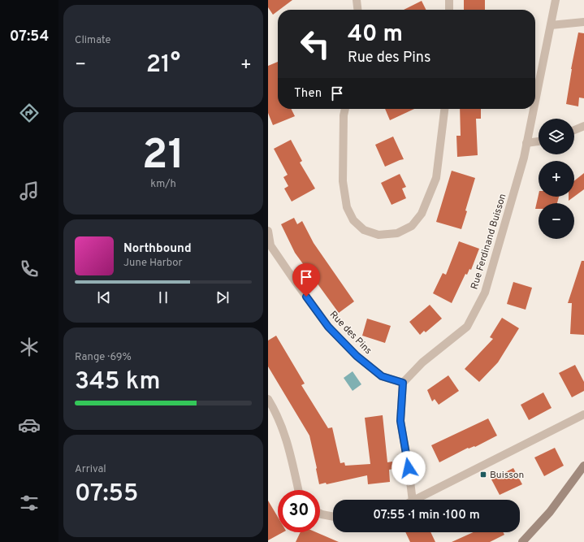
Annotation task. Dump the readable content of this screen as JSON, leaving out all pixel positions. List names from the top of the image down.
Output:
{
  "streets": {
    "street": ["Rue Ferdinand Buisson", "Rue des Pins"]
  },
  "crossings": [
    ["Rue Ferdinand Buisson", "Rue des Pins"]
  ],
  "places": {
    "transit": ["Buisson"]
  },
  "page": {
    "tabs": "07:54",
    "tile": [
      "Climate",
      ["21", "km/h"],
      ["Range · 69%", "345 km"],
      ["Arrival", "07:55"]
    ],
    "turn": ["40 m", "Rue des Pins"],
    "heat": ["−", "21°", "+"],
    "then": "Then",
    "map_buttons": ["+", "−"],
    "song": ["Northbound", "June Harbor"],
    "limit": "30",
    "trip": "07:55 · 1 min · 100 m"
  }
}
